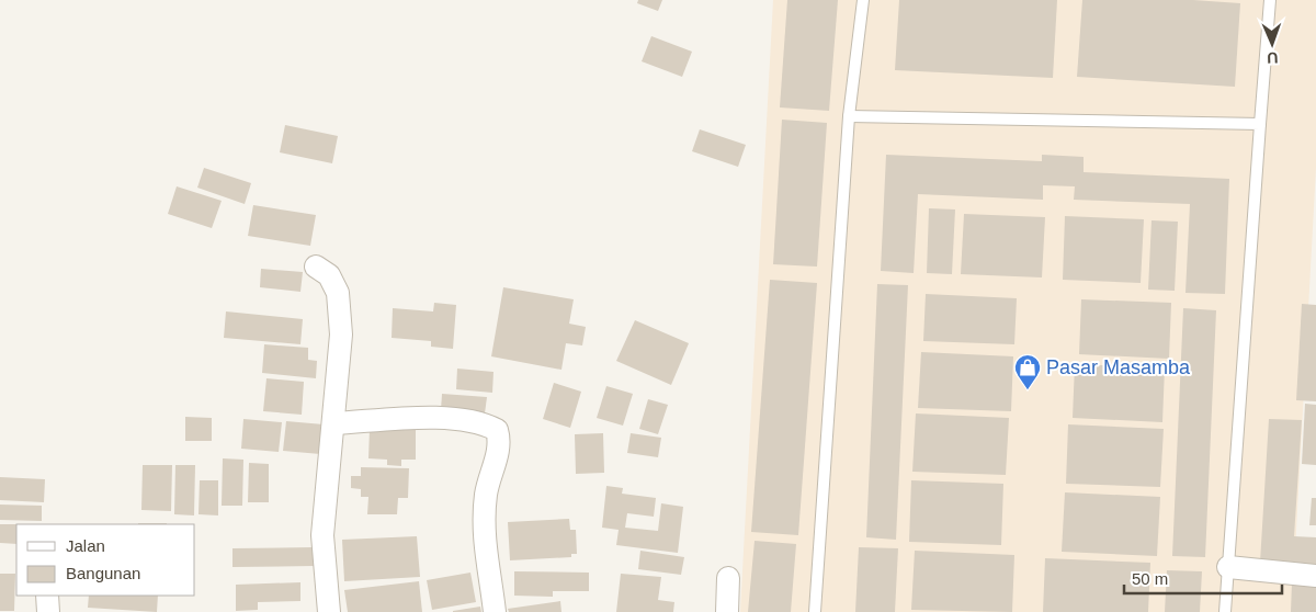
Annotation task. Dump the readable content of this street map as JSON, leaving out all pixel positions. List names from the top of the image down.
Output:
{
  "places": {
    "shop": ["Pasar Masamba"]
  },
  "legend": ["Jalan", "Bangunan"],
  "scale_bar": "50 m",
  "north": "bottom"
}
